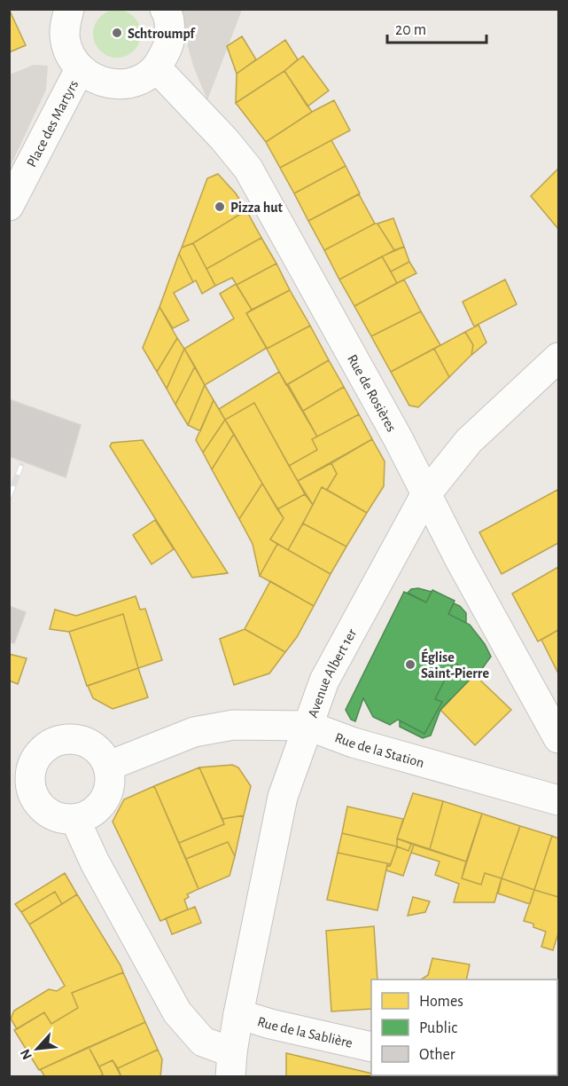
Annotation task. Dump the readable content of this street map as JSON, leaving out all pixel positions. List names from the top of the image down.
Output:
{
  "streets": {
    "street": [
      "Place des Martyrs",
      "Rue de Rosières",
      "Avenue Albert 1er",
      "Rue de la Station",
      "Rue de la Sablière"
    ]
  },
  "crossings": [
    ["Rue de Rosières", "Avenue Albert 1er"],
    ["Avenue Albert 1er", "Rue de la Station"],
    ["Avenue Albert 1er", "Rue de la Sablière"]
  ],
  "places": ["Schtroumpf", "Pizza hut", "Église Saint-Pierre"],
  "legend": ["Homes", "Public", "Other"],
  "scale_bar": "20 m",
  "north": "bottom left"
}
